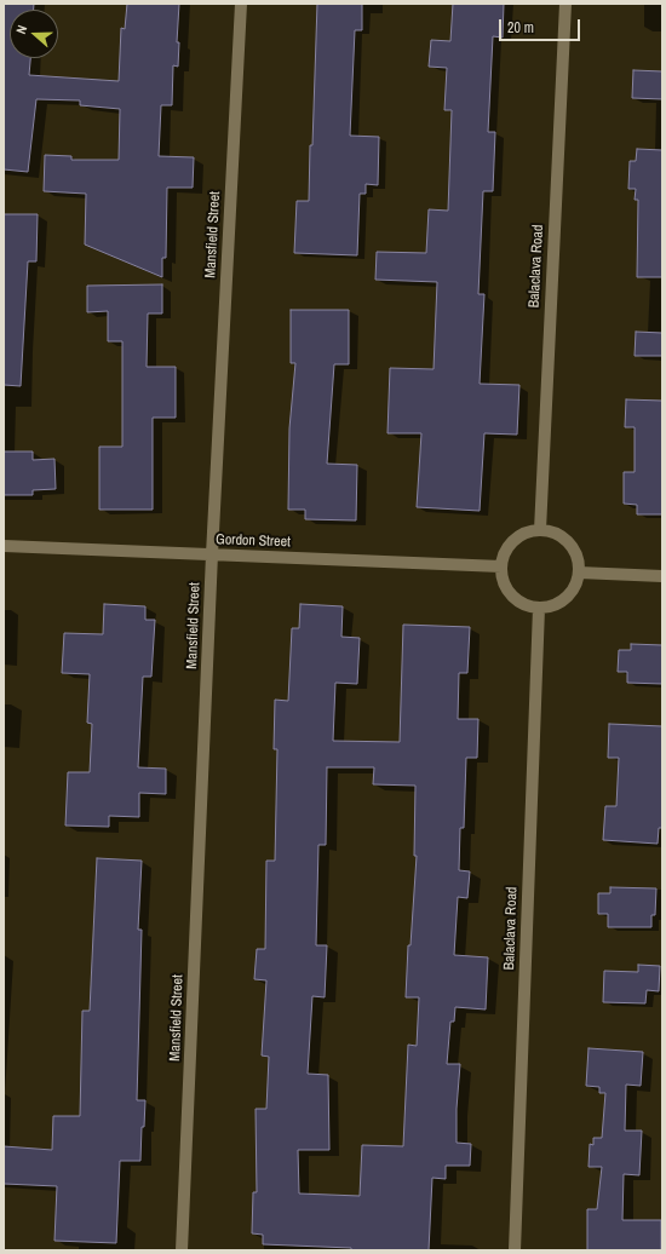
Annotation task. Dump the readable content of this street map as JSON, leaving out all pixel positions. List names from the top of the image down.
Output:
{
  "streets": {
    "street": ["Mansfield Street", "Balaclava Road", "Gordon Street"]
  },
  "crossings": [
    ["Mansfield Street", "Gordon Street"],
    ["Balaclava Road", "Gordon Street"]
  ],
  "scale_bar": "20 m",
  "north": "left"
}
